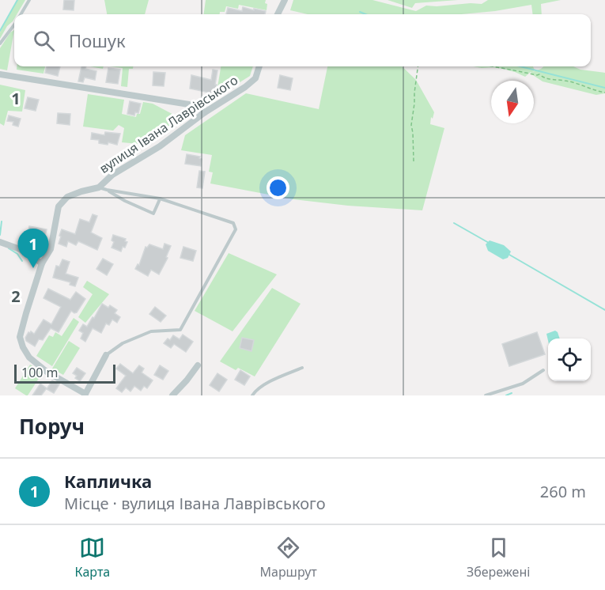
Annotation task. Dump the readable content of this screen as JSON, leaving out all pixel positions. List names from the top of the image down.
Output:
{
  "streets": {
    "street": ["вулиця Івана Лаврівського"]
  },
  "scale_bar": "100 m",
  "north": "bottom",
  "page": {
    "search": "Пошук",
    "pins": "1",
    "scale": "100 m",
    "heading": "Поруч",
    "list": [
      {
        "mark": "1",
        "name": "Капличка",
        "note": "Місце · вулиця Івана Лаврівського",
        "value": "260 m"
      }
    ],
    "nav": ["Карта", "Маршрут", "Збережені"]
  },
  "grid": {
    "rows": ["1", "2"]
  }
}
